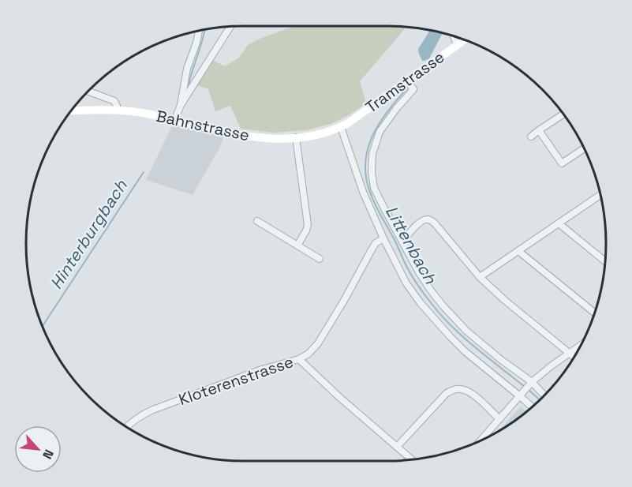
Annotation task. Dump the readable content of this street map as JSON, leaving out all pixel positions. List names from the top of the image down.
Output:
{
  "streets": {
    "main road": ["Tramstrasse", "Bahnstrasse"],
    "street": ["Kloterenstrasse"]
  },
  "crossings": [
    ["Tramstrasse", "Bahnstrasse"]
  ],
  "water": ["Hinterburgbach", "Littenbach"],
  "north": "bottom right"
}
